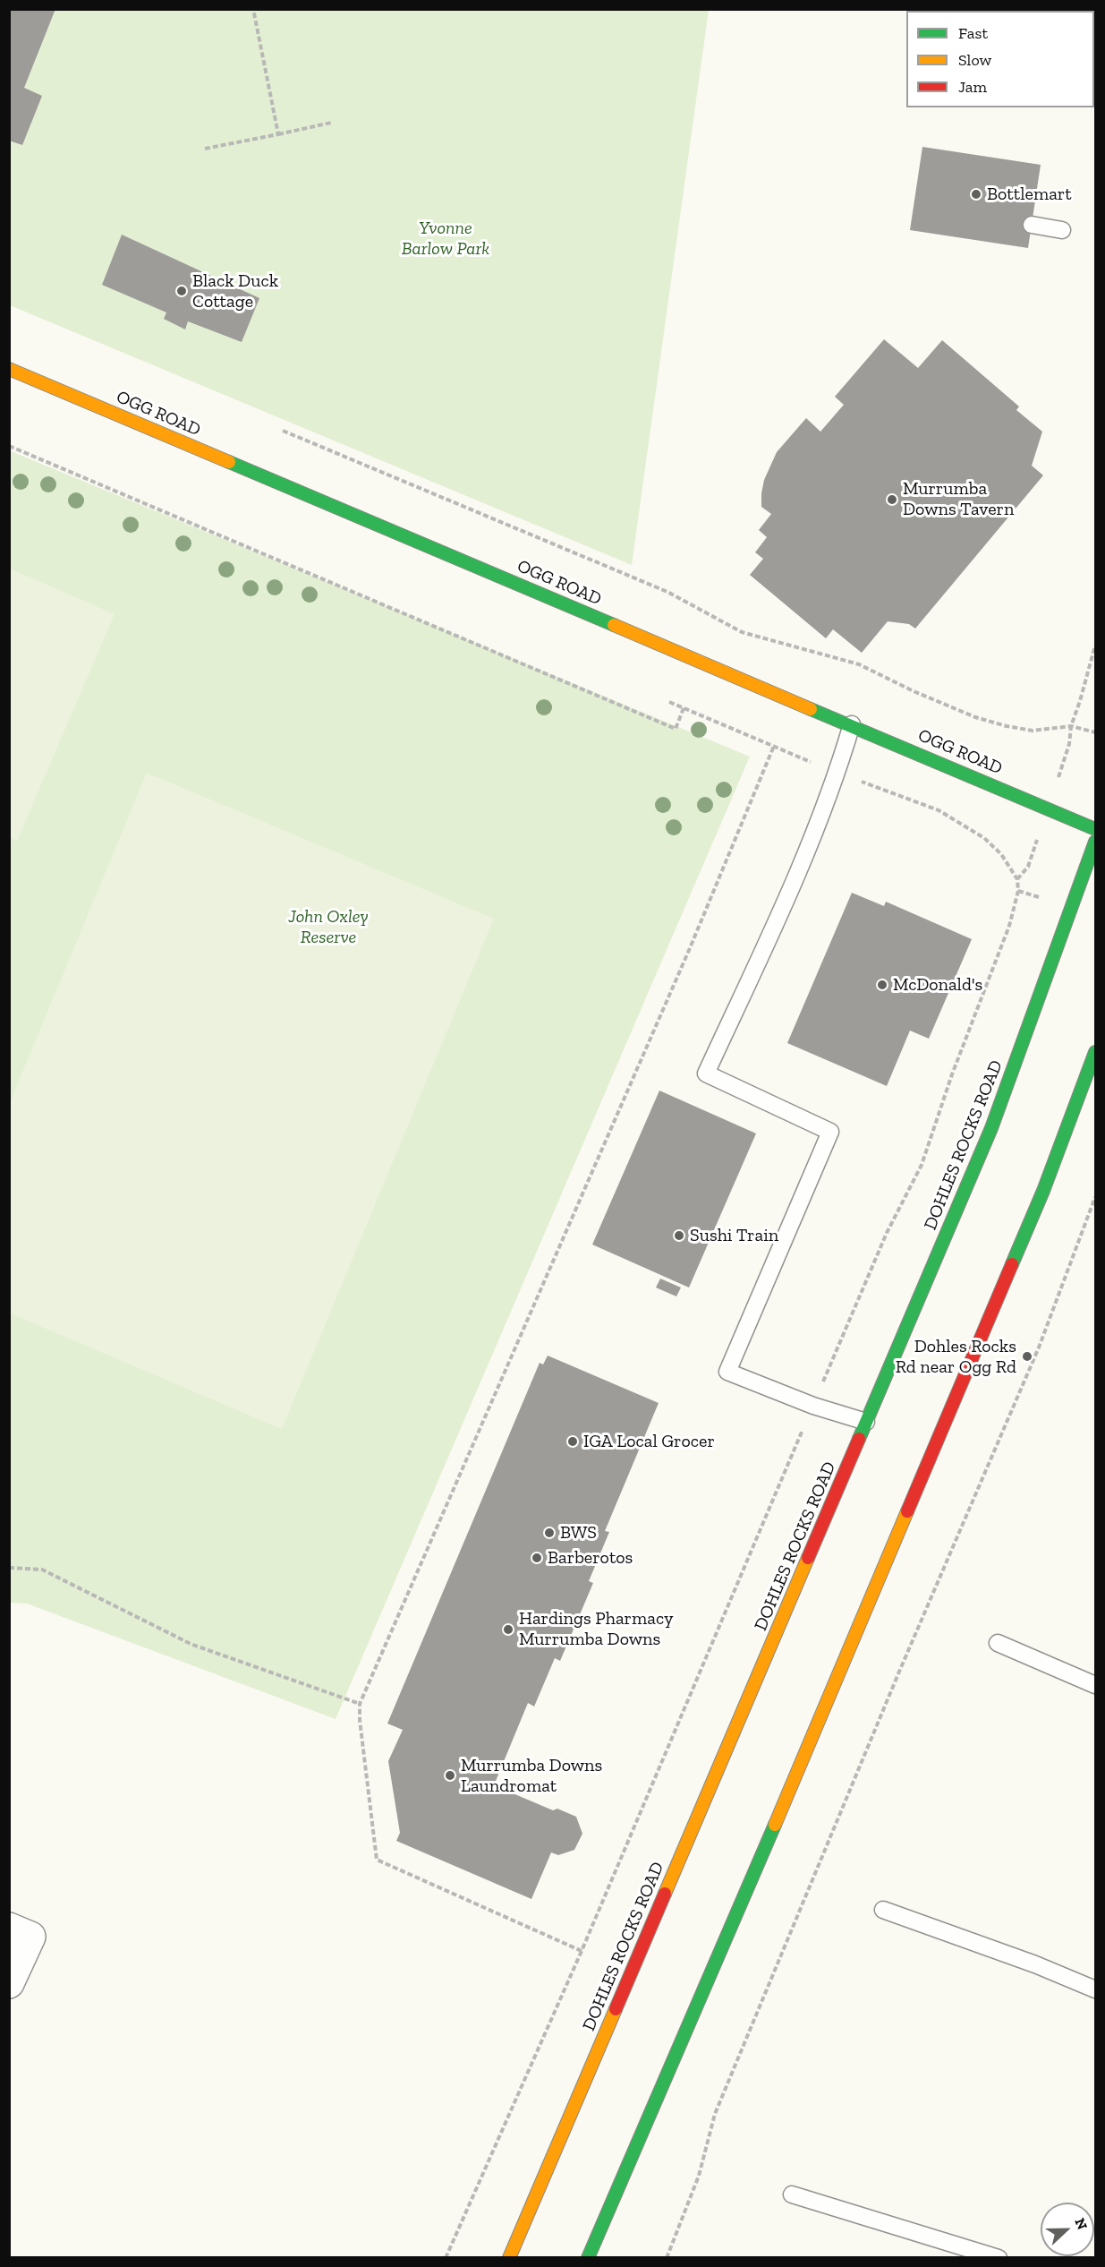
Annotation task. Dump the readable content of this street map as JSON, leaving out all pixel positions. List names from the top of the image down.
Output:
{
  "streets": {
    "main road": ["OGG ROAD", "DOHLES ROCKS ROAD"]
  },
  "parks": ["Yvonne Barlow Park", "John Oxley Reserve"],
  "places": [
    "Bottlemart",
    "Black Duck Cottage",
    "Murrumba Downs Tavern",
    "McDonald's",
    "Sushi Train",
    "Dohles Rocks Rd near Ogg Rd",
    "IGA Local Grocer",
    "BWS",
    "Barberotos",
    "Hardings Pharmacy Murrumba Downs",
    "Murrumba Downs Laundromat"
  ],
  "legend": ["Fast", "Slow", "Jam"],
  "north": "right"
}
